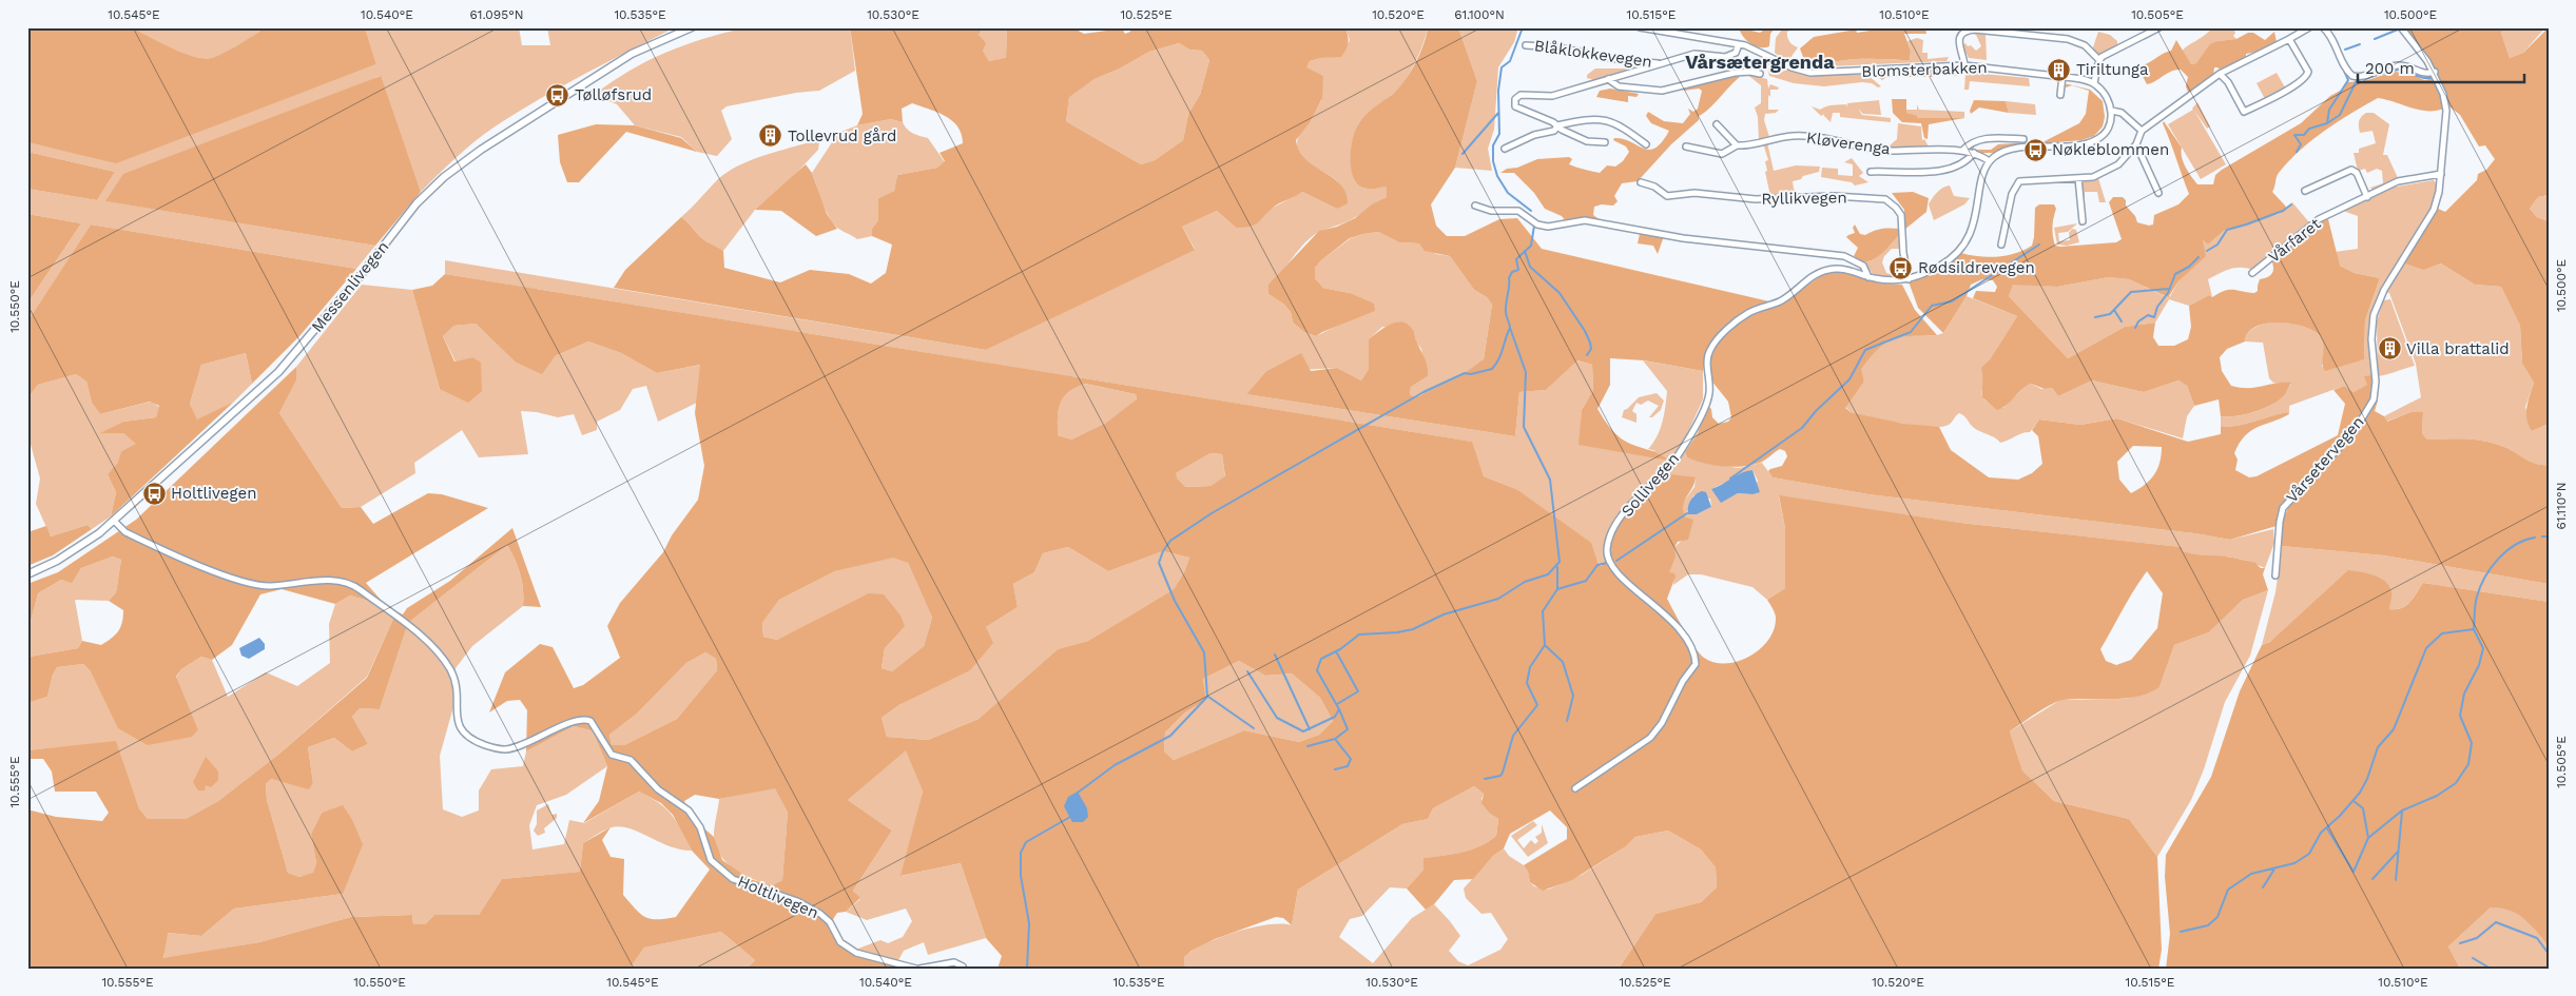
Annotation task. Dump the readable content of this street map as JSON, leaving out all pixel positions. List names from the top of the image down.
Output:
{
  "streets": {
    "main road": ["Messenlivegen"],
    "street": [
      "Blåklokkevegen",
      "Blomsterbakken",
      "Kløverenga",
      "Ryllikvegen",
      "Vårfaret",
      "Vårsetervegen",
      "Sollivegen",
      "Holtlivegen"
    ]
  },
  "crossings": [
    ["Blåklokkevegen", "Blomsterbakken"],
    ["Vårfaret", "Vårsetervegen"],
    ["Messenlivegen", "Holtlivegen"]
  ],
  "districts": ["Vårsætergrenda"],
  "places": {
    "building": ["Tiriltunga", "Tollevrud gård", "Villa brattalid"],
    "bus stop": [
      "Tølløfsrud",
      "Nøkleblommen",
      "Rødsildrevegen",
      "Holtlivegen"
    ]
  },
  "scale_bar": "200 m",
  "coordinates": [
    "10.545°E",
    "10.540°E",
    "61.095°N",
    "10.535°E",
    "10.530°E",
    "10.525°E",
    "10.520°E",
    "61.100°N",
    "10.515°E",
    "10.510°E",
    "10.505°E",
    "10.500°E",
    "10.550°E",
    "61.110°N",
    "10.555°E"
  ]
}
